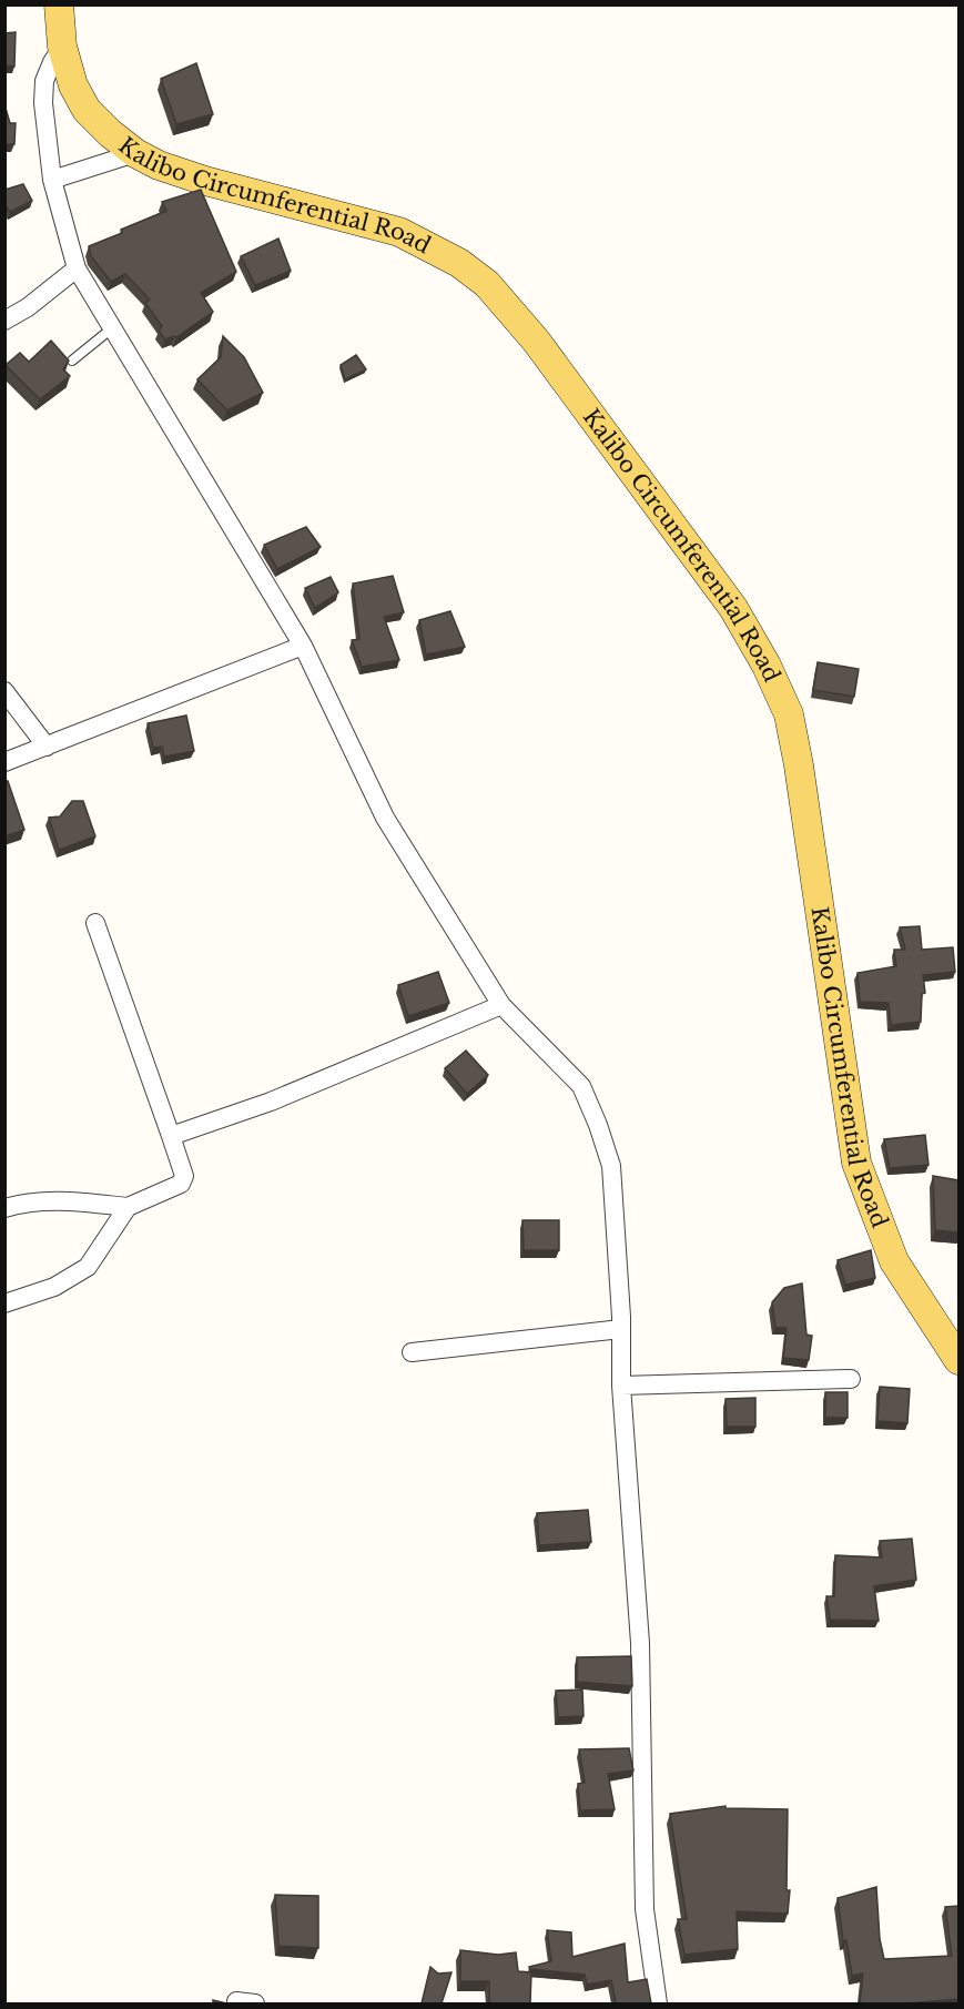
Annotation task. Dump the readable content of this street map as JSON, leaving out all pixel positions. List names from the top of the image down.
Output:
{
  "streets": {
    "main road": ["Kalibo Circumferential Road"]
  }
}
